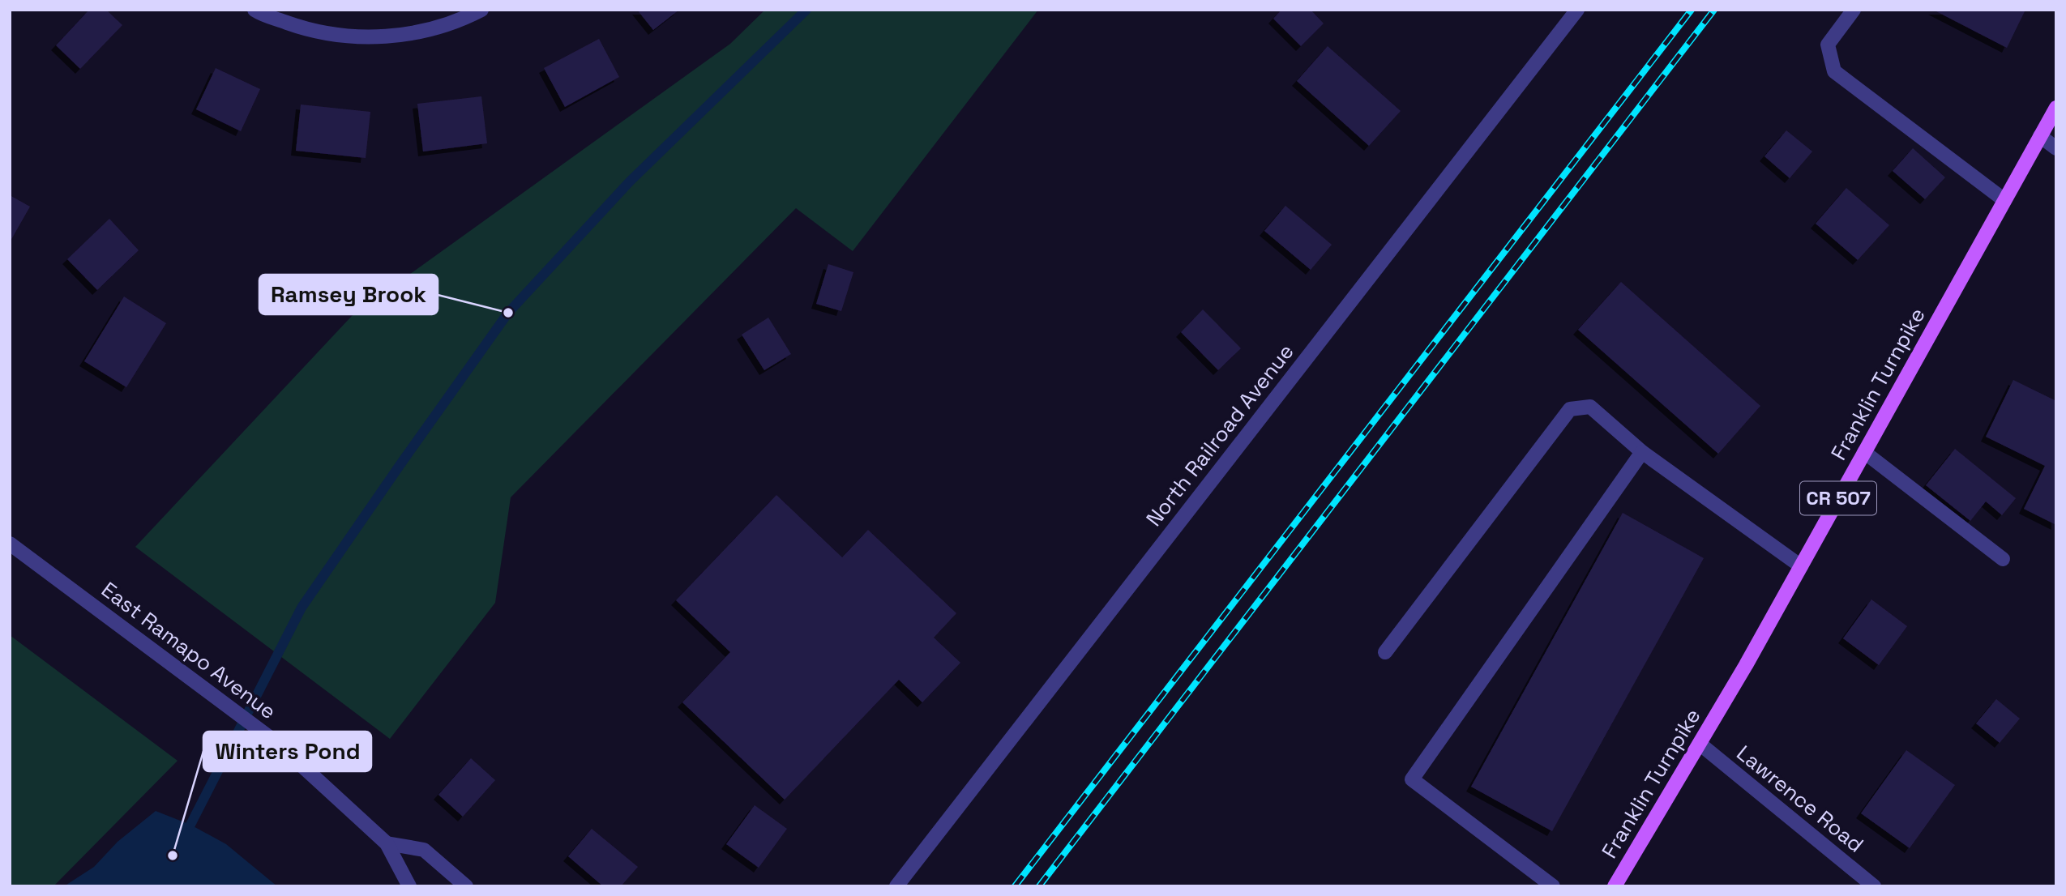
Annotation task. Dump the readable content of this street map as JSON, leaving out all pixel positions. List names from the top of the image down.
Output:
{
  "streets": {
    "main road": ["Franklin Turnpike", "CR 507"],
    "street": ["North Railroad Avenue", "East Ramapo Avenue", "Lawrence Road"]
  },
  "crossings": [
    ["Franklin Turnpike", "Lawrence Road"]
  ],
  "places": ["Ramsey Brook", "Winters Pond"]
}
